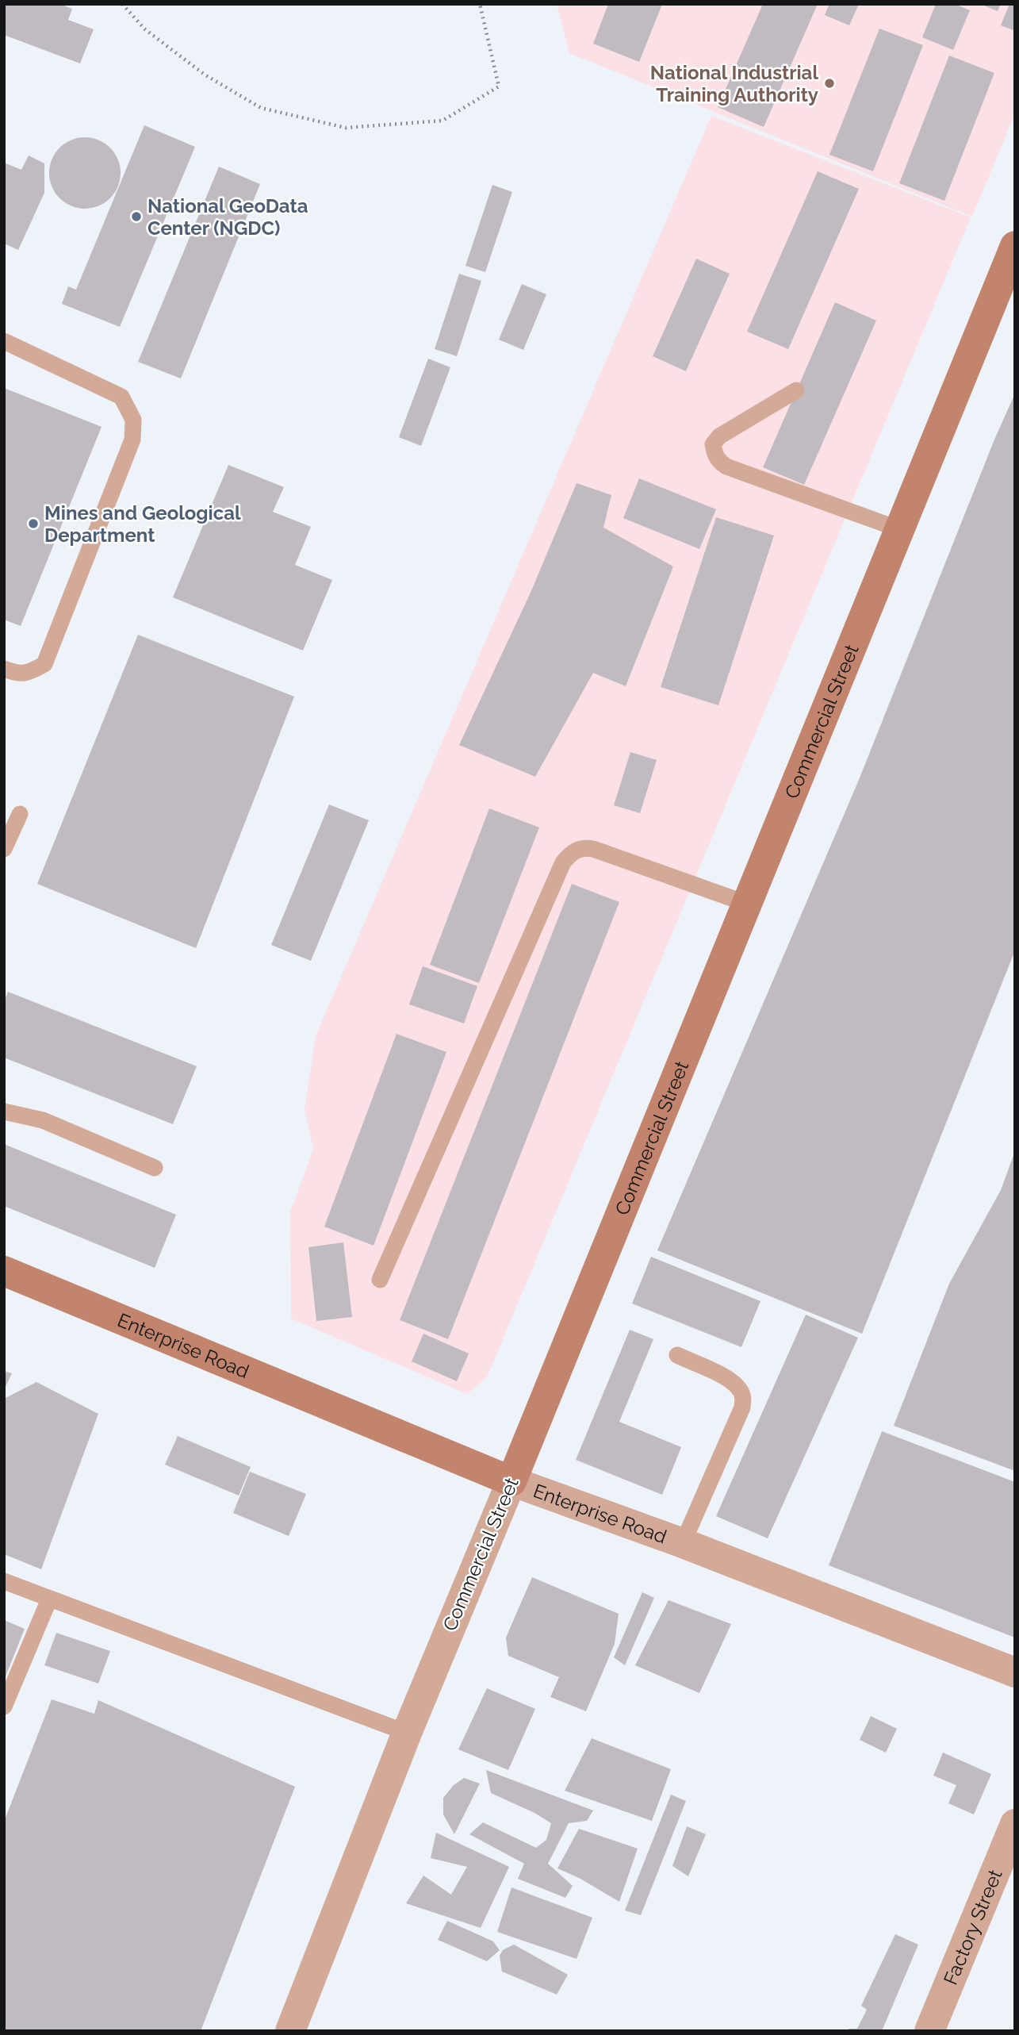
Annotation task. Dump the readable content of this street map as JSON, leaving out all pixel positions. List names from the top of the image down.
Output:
{
  "streets": {
    "main road": ["Commercial Street", "Enterprise Road"],
    "street": ["Factory Street"]
  },
  "crossings": [
    ["Commercial Street", "Enterprise Road"]
  ],
  "places": ["National Industrial Training Authority", "National GeoData Center (NGDC)", "Mines and Geological Department"]
}
